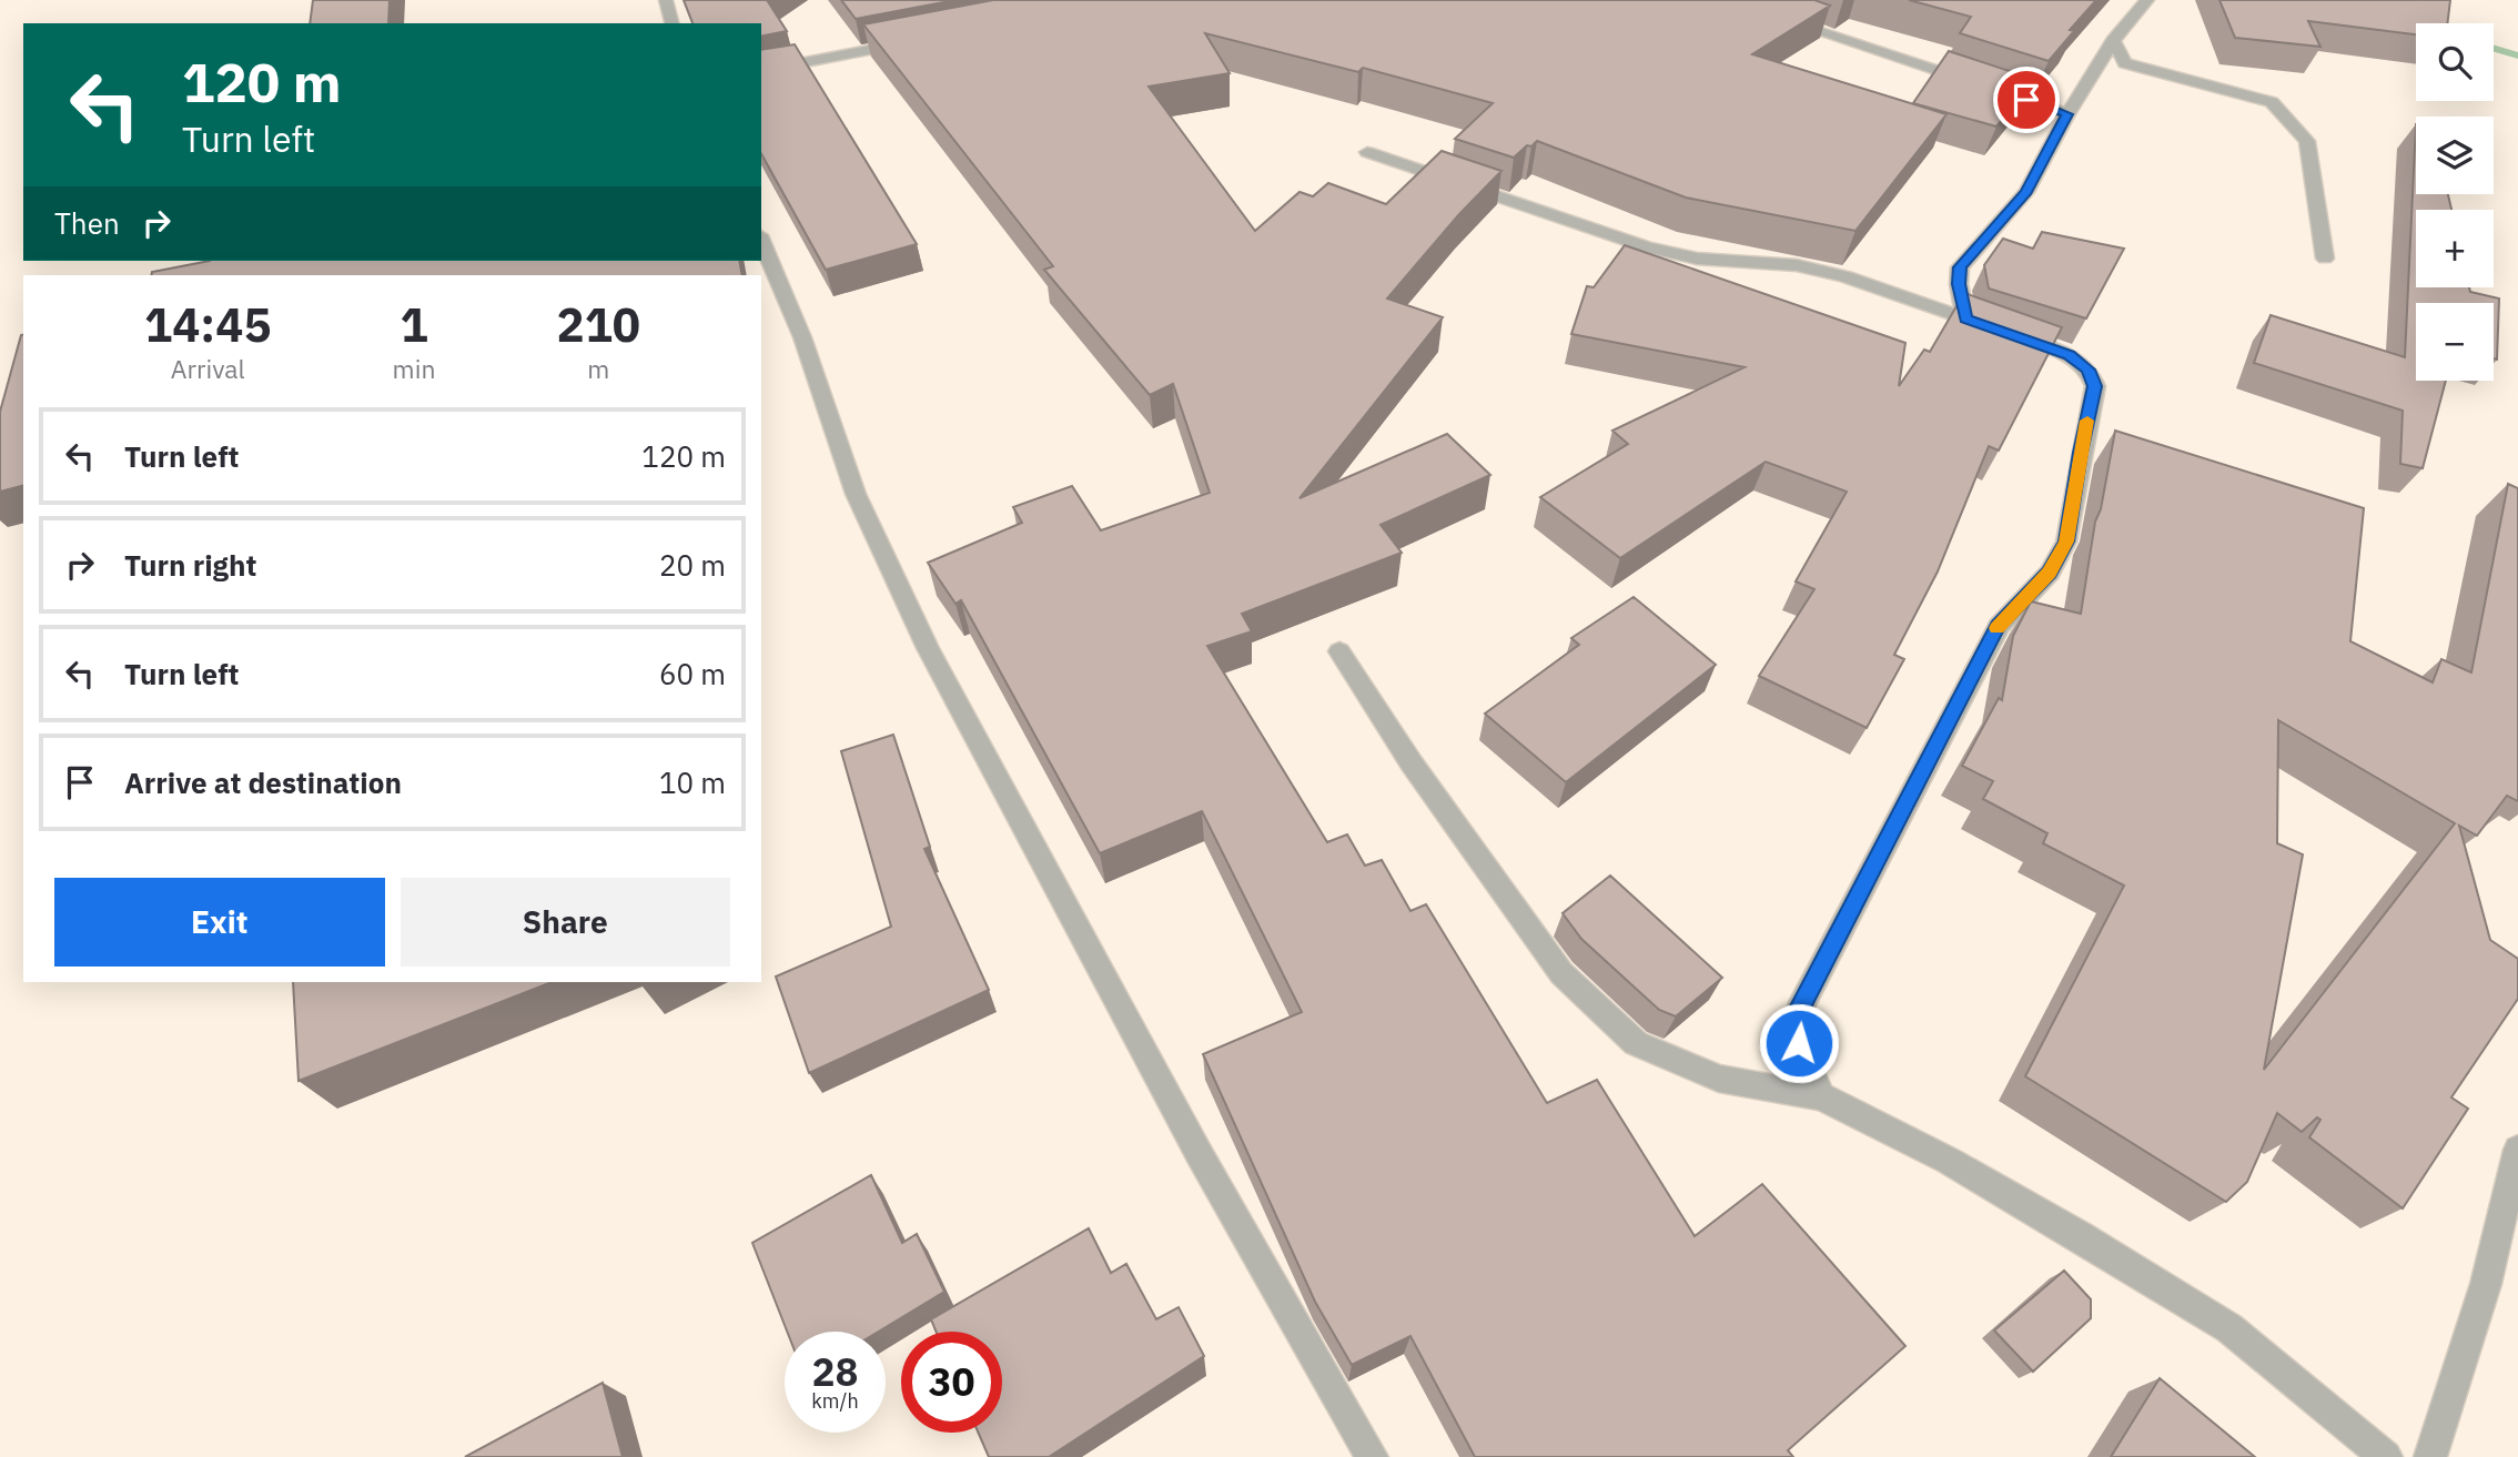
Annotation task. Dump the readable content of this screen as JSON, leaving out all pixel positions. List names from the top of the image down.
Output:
{
  "page": {
    "map_buttons": ["+", "−"],
    "turn": ["120 m", "Turn left"],
    "then": "Then",
    "eta": [
      "14:45",
      "Arrival",
      "1",
      "min",
      "210",
      "m"
    ],
    "list": [
      {
        "name": "Turn left",
        "value": "120 m"
      },
      {
        "name": "Turn right",
        "value": "20 m"
      },
      {
        "name": "Turn left",
        "value": "60 m"
      },
      {
        "name": "Arrive at destination",
        "value": "10 m"
      }
    ],
    "buttons": ["Exit", "Share"],
    "speed": "28 km/h",
    "limit": "30"
  }
}
